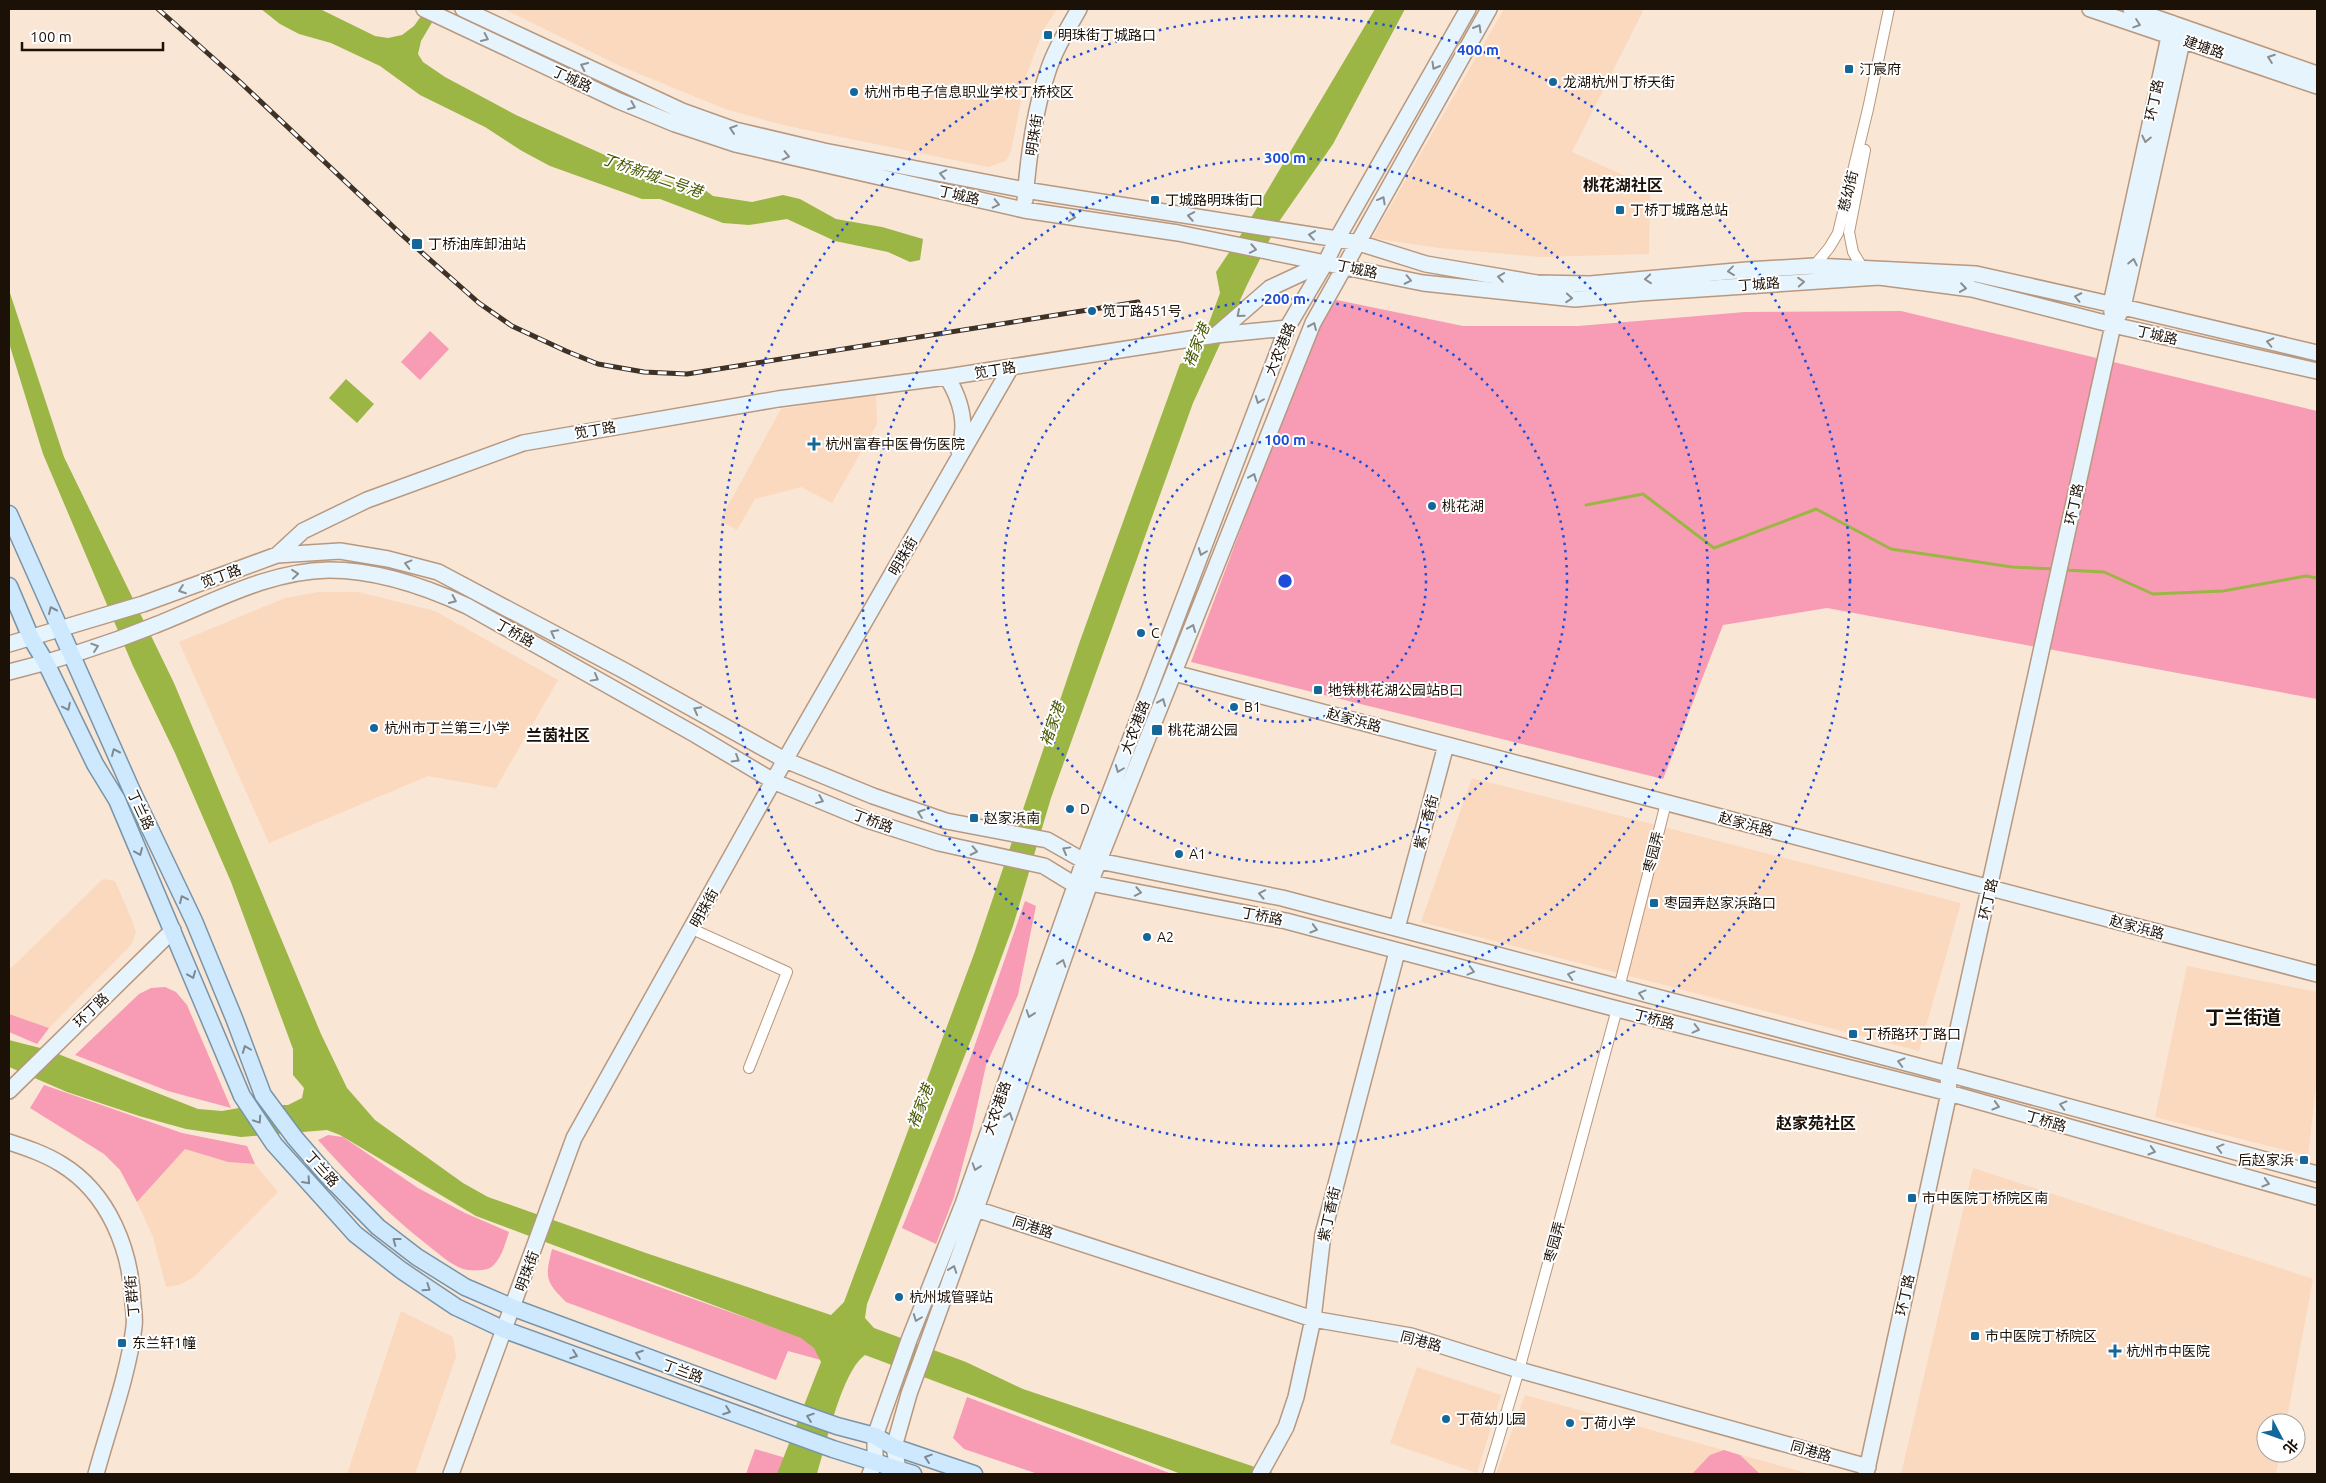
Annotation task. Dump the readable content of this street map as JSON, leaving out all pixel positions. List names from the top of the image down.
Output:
{
  "streets": {
    "main road": [
      "建塘路",
      "丁城路",
      "环丁路",
      "明珠街",
      "大农港路",
      "笕丁路",
      "丁桥路",
      "赵家浜路",
      "丁兰路",
      "紫丁香街",
      "同港路",
      "丁群街"
    ],
    "street": ["慈幼街", "枣园弄"]
  },
  "crossings": [
    ["建塘路", "环丁路"],
    ["丁城路", "环丁路"],
    ["丁城路", "明珠街"],
    ["丁城路", "慈幼街"],
    ["丁城路", "大农港路"],
    ["环丁路", "丁桥路"],
    ["环丁路", "赵家浜路"],
    ["环丁路", "丁兰路"],
    ["环丁路", "同港路"],
    ["明珠街", "笕丁路"],
    ["明珠街", "丁桥路"],
    ["明珠街", "丁兰路"],
    ["大农港路", "笕丁路"],
    ["大农港路", "丁桥路"],
    ["大农港路", "赵家浜路"],
    ["大农港路", "丁兰路"],
    ["大农港路", "同港路"],
    ["笕丁路", "丁桥路"],
    ["笕丁路", "丁兰路"],
    ["丁桥路", "紫丁香街"],
    ["丁桥路", "枣园弄"],
    ["赵家浜路", "紫丁香街"],
    ["赵家浜路", "枣园弄"],
    ["紫丁香街", "同港路"],
    ["枣园弄", "同港路"]
  ],
  "districts": [
    "桃花湖社区",
    "兰茵社区",
    "丁兰街道",
    "赵家苑社区"
  ],
  "water": ["丁桥新城二号港", "褚家港"],
  "places": {
    "transit": [
      "明珠街丁城路口",
      "汀宸府",
      "丁城路明珠街口",
      "丁桥丁城路总站",
      "丁桥油库卸油站",
      "地铁桃花湖公园站B口",
      "桃花湖公园",
      "赵家浜南",
      "枣园弄赵家浜路口",
      "丁桥路环丁路口",
      "后赵家浜",
      "市中医院丁桥院区南",
      "市中医院丁桥院区",
      "东兰轩1幢"
    ],
    "other": [
      "龙湖杭州丁桥天街",
      "杭州市电子信息职业学校丁桥校区",
      "笕丁路451号",
      "桃花湖",
      "C",
      "B1",
      "杭州市丁兰第三小学",
      "D",
      "A1",
      "A2",
      "杭州城管驿站",
      "丁荷幼儿园",
      "丁荷小学"
    ],
    "health": ["杭州富春中医骨伤医院", "杭州市中医院"]
  },
  "scale_bar": "100 m",
  "north": "bottom right",
  "rings": [
    "400 m",
    "300 m",
    "200 m",
    "100 m"
  ]
}
